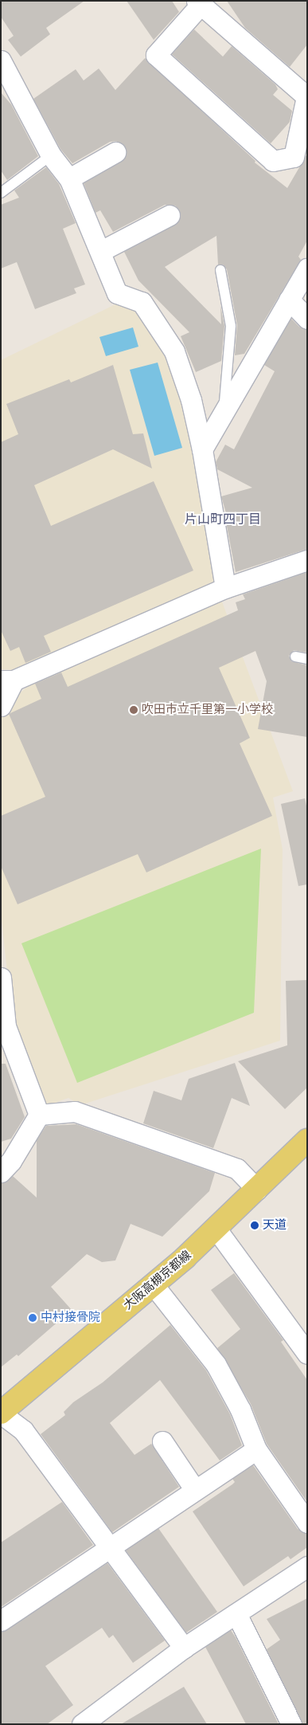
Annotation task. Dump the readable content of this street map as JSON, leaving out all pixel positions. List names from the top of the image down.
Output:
{
  "streets": {
    "main road": ["大阪高槻京都線"]
  },
  "districts": ["片山町四丁目"],
  "places": ["吹田市立千里第一小学校", "天道", "中村接骨院"]
}
